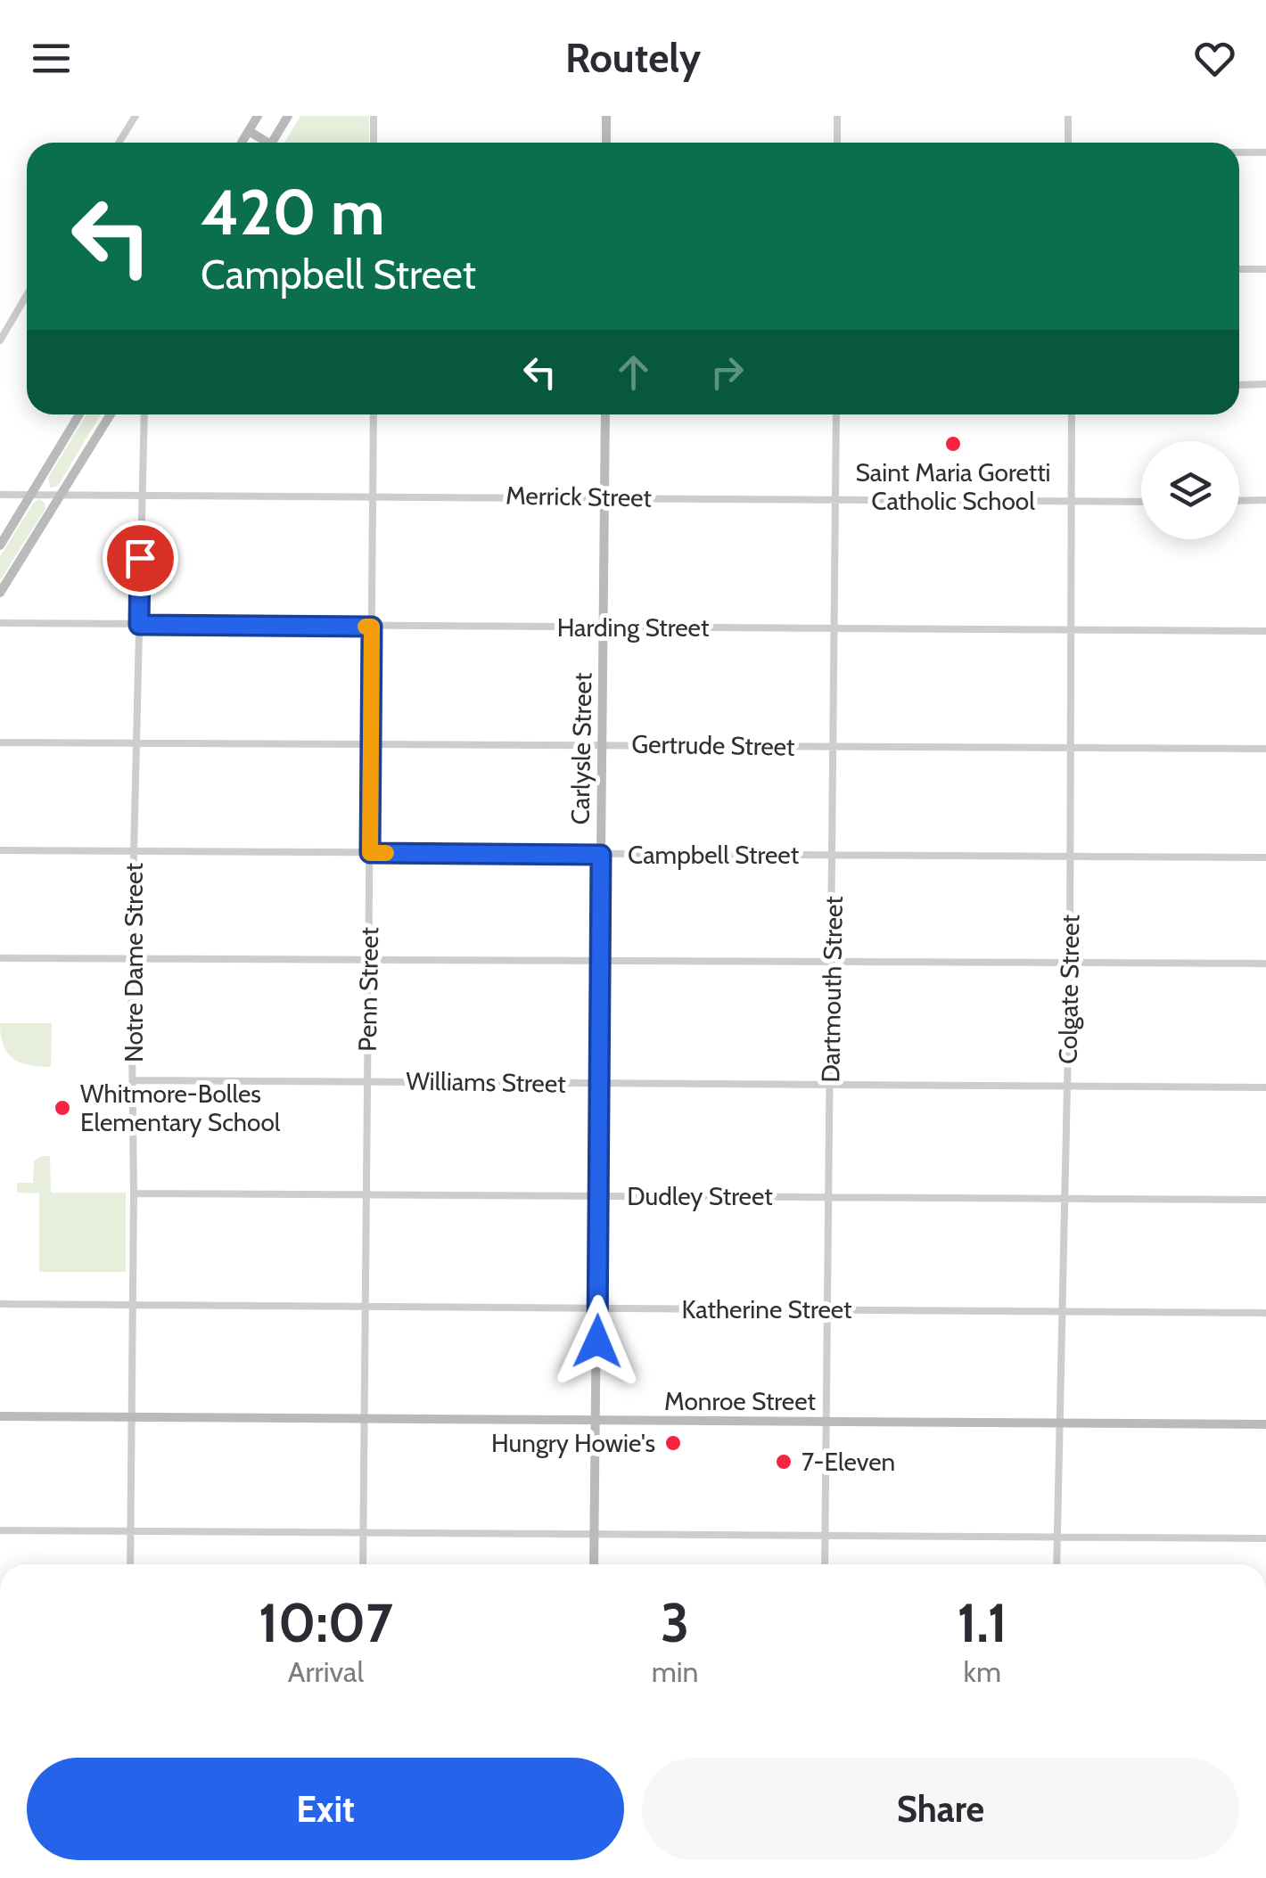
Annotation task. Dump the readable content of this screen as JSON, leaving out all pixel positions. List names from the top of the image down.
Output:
{
  "streets": {
    "street": [
      "Merrick Street",
      "Harding Street",
      "Gertrude Street",
      "Carlysle Street",
      "Campbell Street",
      "Notre Dame Street",
      "Penn Street",
      "Dartmouth Street",
      "Colgate Street",
      "Williams Street",
      "Dudley Street",
      "Katherine Street",
      "Monroe Street"
    ]
  },
  "crossings": [
    ["Merrick Street", "Carlysle Street"],
    ["Merrick Street", "Notre Dame Street"],
    ["Merrick Street", "Penn Street"],
    ["Merrick Street", "Dartmouth Street"],
    ["Merrick Street", "Colgate Street"],
    ["Harding Street", "Carlysle Street"],
    ["Harding Street", "Notre Dame Street"],
    ["Harding Street", "Penn Street"],
    ["Harding Street", "Dartmouth Street"],
    ["Harding Street", "Colgate Street"],
    ["Gertrude Street", "Carlysle Street"],
    ["Gertrude Street", "Notre Dame Street"],
    ["Gertrude Street", "Penn Street"],
    ["Gertrude Street", "Dartmouth Street"],
    ["Gertrude Street", "Colgate Street"],
    ["Carlysle Street", "Campbell Street"],
    ["Carlysle Street", "Williams Street"],
    ["Carlysle Street", "Dudley Street"],
    ["Carlysle Street", "Katherine Street"],
    ["Carlysle Street", "Monroe Street"],
    ["Campbell Street", "Notre Dame Street"],
    ["Campbell Street", "Penn Street"],
    ["Campbell Street", "Dartmouth Street"],
    ["Campbell Street", "Colgate Street"],
    ["Notre Dame Street", "Williams Street"],
    ["Notre Dame Street", "Dudley Street"],
    ["Notre Dame Street", "Katherine Street"],
    ["Notre Dame Street", "Monroe Street"],
    ["Penn Street", "Williams Street"],
    ["Penn Street", "Dudley Street"],
    ["Penn Street", "Katherine Street"],
    ["Penn Street", "Monroe Street"],
    ["Dartmouth Street", "Williams Street"],
    ["Dartmouth Street", "Dudley Street"],
    ["Dartmouth Street", "Katherine Street"],
    ["Dartmouth Street", "Monroe Street"],
    ["Colgate Street", "Williams Street"],
    ["Colgate Street", "Dudley Street"],
    ["Colgate Street", "Katherine Street"],
    ["Colgate Street", "Monroe Street"]
  ],
  "places": [
    "Saint Maria Goretti Catholic School",
    "Whitmore-Bolles Elementary School",
    "Hungry Howie's",
    "7-Eleven"
  ],
  "page": {
    "header": "Routely",
    "turn": ["420 m", "Campbell Street"],
    "eta": [
      "10:07",
      "Arrival",
      "3",
      "min",
      "1.1",
      "km"
    ],
    "buttons": ["Exit", "Share"]
  }
}
